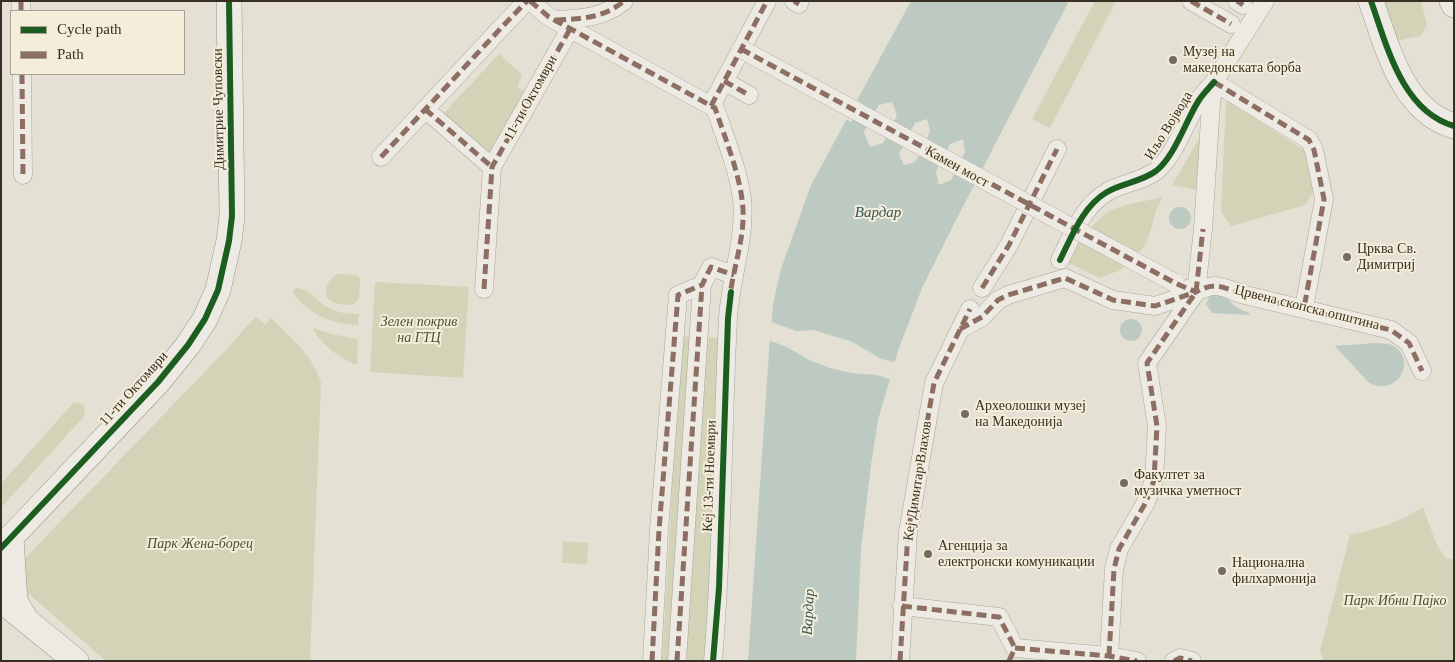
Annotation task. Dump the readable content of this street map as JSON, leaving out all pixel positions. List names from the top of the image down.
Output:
{
  "streets": {
    "street": [
      "11-ти Октомври",
      "Димитрие Чуповски",
      "Иљо Војвода",
      "Камен мост",
      "Црвена скопска општина",
      "Кеј 13-ти Ноември",
      "Кеј Димитар Влахов"
    ]
  },
  "crossings": [
    ["11-ти Октомври", "Димитрие Чуповски"],
    ["Иљо Војвода", "Камен мост"],
    ["Иљо Војвода", "Црвена скопска општина"],
    ["Камен мост", "Црвена скопска општина"],
    ["Црвена скопска општина", "Кеј Димитар Влахов"]
  ],
  "water": ["Вардар"],
  "parks": ["Зелен покрив на ГТЦ", "Парк Жена-борец", "Парк Ибни Пајко"],
  "places": [
    "Музеј на македонската борба",
    "Црква Св. Димитриј",
    "Археолошки музеј на Македонија",
    "Факултет за музичка уметност",
    "Агенција за електронски комуникации",
    "Национална филхармонија"
  ],
  "legend": ["Cycle path", "Path"]
}
